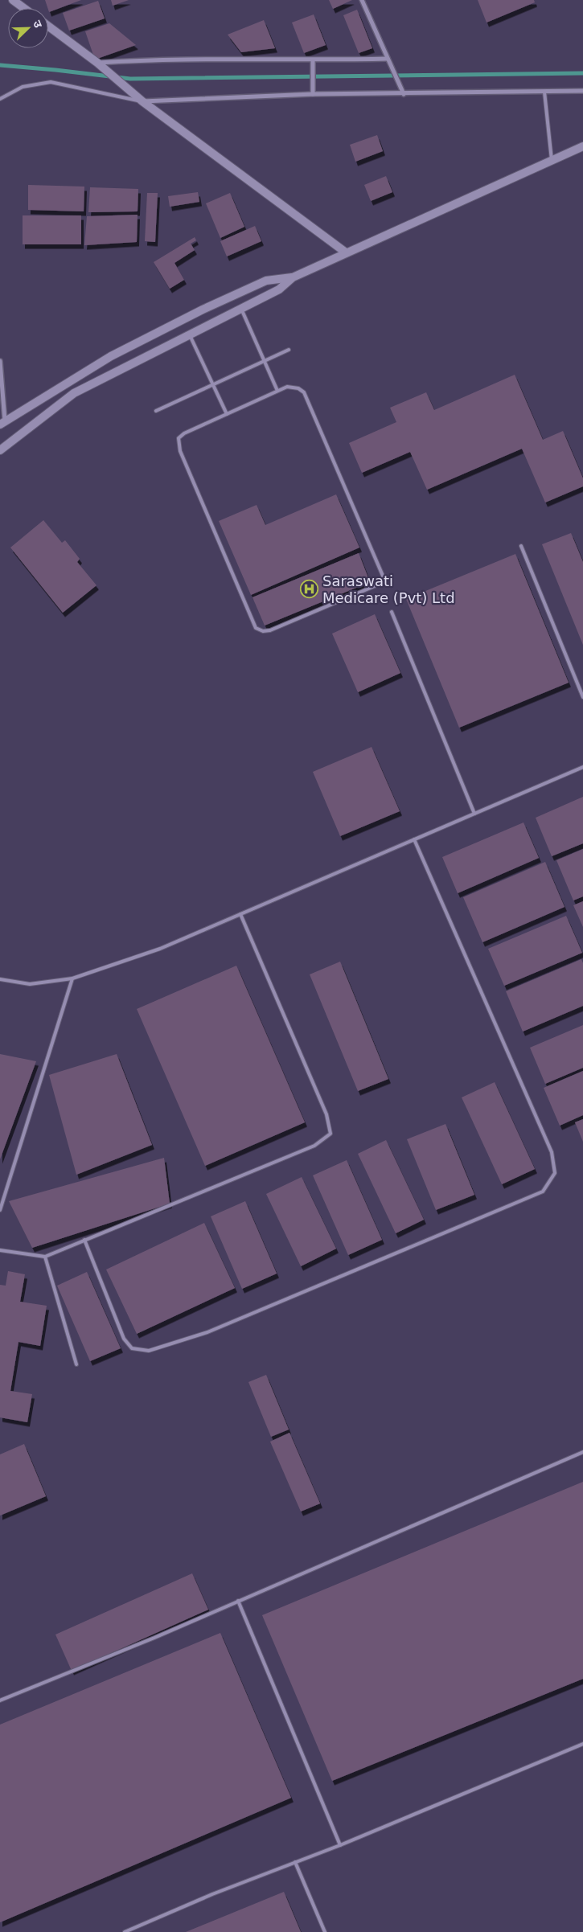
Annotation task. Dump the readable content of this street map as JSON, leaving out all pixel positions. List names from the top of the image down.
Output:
{
  "places": {
    "hospital": ["Saraswati Medicare (Pvt) Ltd"]
  },
  "north": "top right"
}
